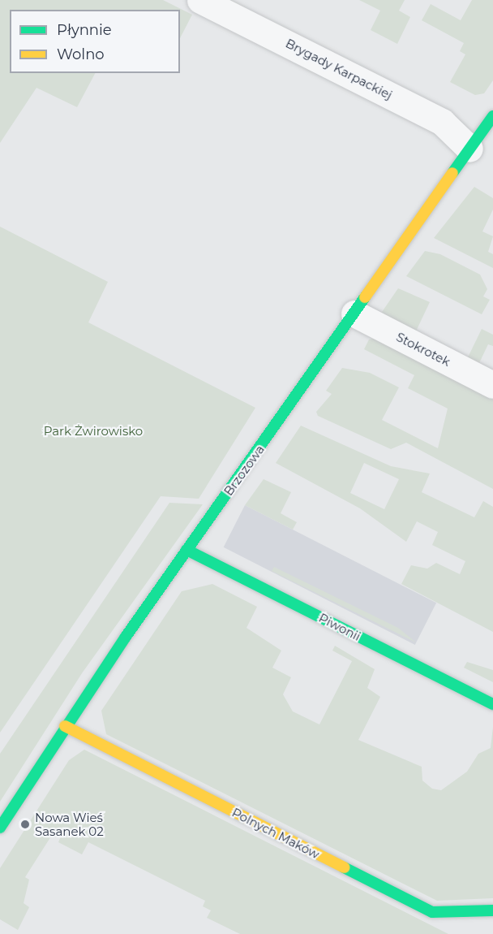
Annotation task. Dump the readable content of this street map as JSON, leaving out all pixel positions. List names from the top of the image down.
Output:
{
  "streets": {
    "street": [
      "Brygady Karpackiej",
      "Stokrotek",
      "Brzozowa",
      "Piwonii",
      "Polnych Maków"
    ]
  },
  "crossings": [
    ["Brygady Karpackiej", "Brzozowa"],
    ["Stokrotek", "Brzozowa"],
    ["Brzozowa", "Piwonii"],
    ["Brzozowa", "Polnych Maków"]
  ],
  "parks": ["Park Żwirowisko"],
  "places": ["Nowa Wieś Sasanek 02"],
  "legend": ["Płynnie", "Wolno"]
}
